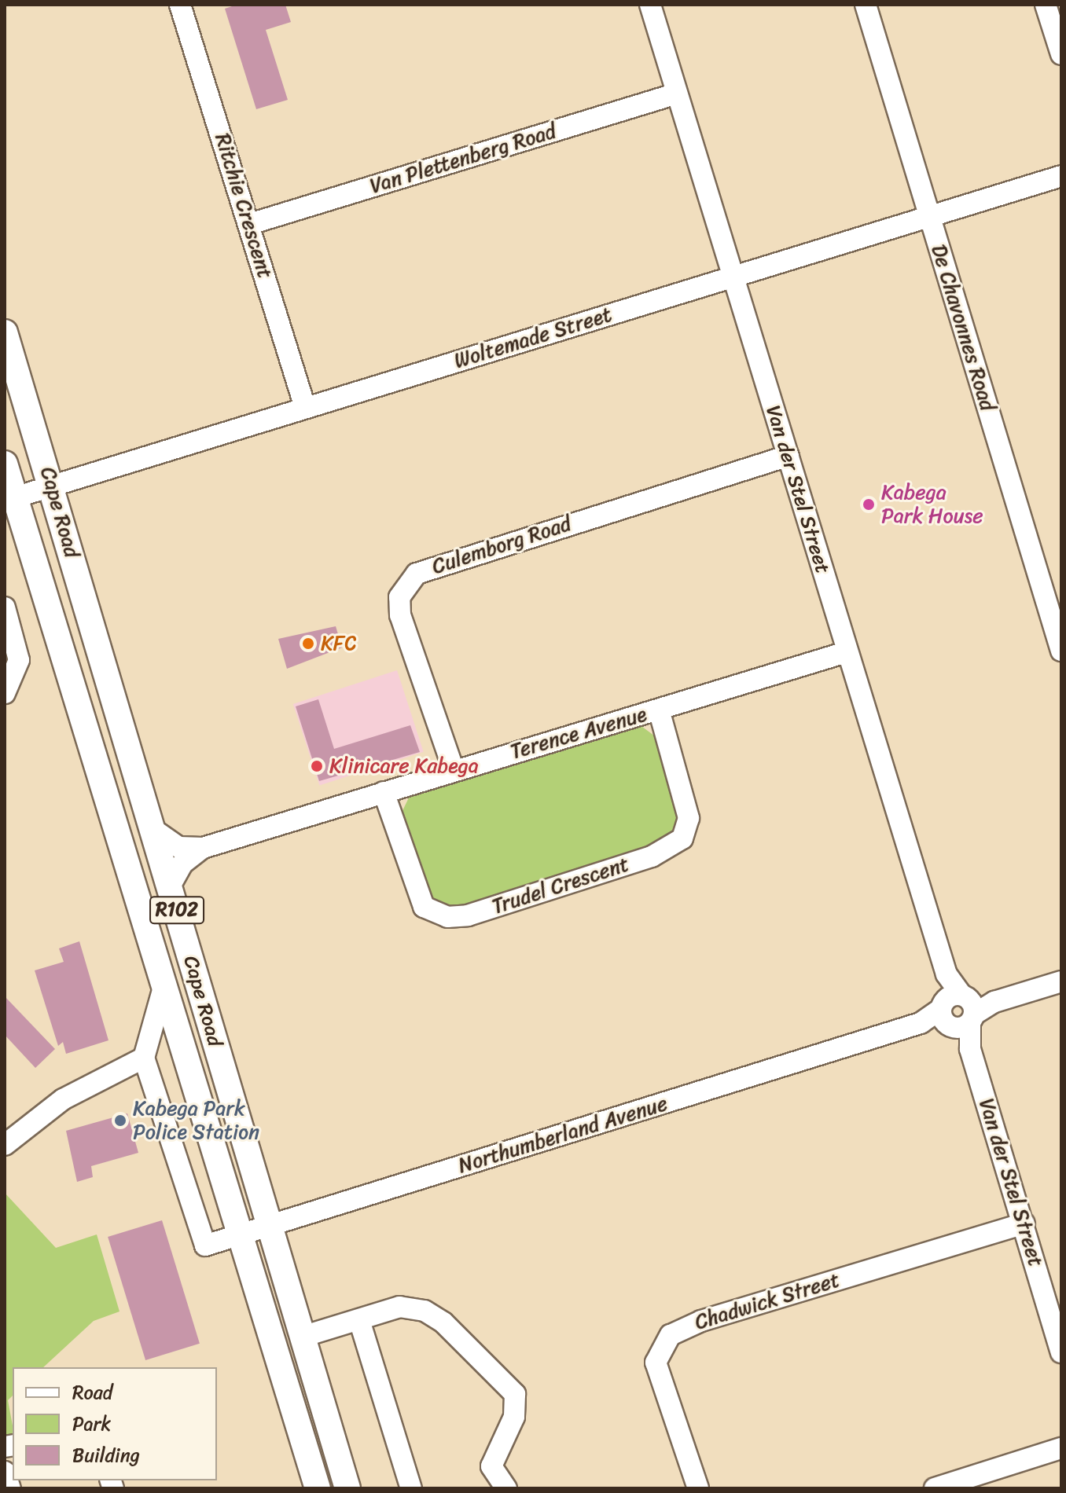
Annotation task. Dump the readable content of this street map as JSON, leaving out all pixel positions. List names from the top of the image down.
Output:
{
  "streets": {
    "main road": ["Cape Road", "R102"],
    "street": [
      "Van Plettenberg Road",
      "Ritchie Crescent",
      "De Chavonnes Road",
      "Woltemade Street",
      "Van der Stel Street",
      "Culemborg Road",
      "Terence Avenue",
      "Trudel Crescent",
      "Northumberland Avenue",
      "Chadwick Street"
    ]
  },
  "crossings": [
    ["Van Plettenberg Road", "Ritchie Crescent"],
    ["Van Plettenberg Road", "Van der Stel Street"],
    ["Ritchie Crescent", "Woltemade Street"],
    ["De Chavonnes Road", "Woltemade Street"],
    ["Woltemade Street", "Van der Stel Street"],
    ["Woltemade Street", "Cape Road"],
    ["Van der Stel Street", "Culemborg Road"],
    ["Van der Stel Street", "Terence Avenue"],
    ["Van der Stel Street", "Northumberland Avenue"],
    ["Van der Stel Street", "Chadwick Street"],
    ["Cape Road", "Terence Avenue"],
    ["Cape Road", "Northumberland Avenue"],
    ["Culemborg Road", "Terence Avenue"],
    ["Terence Avenue", "Trudel Crescent"]
  ],
  "places": [
    "Kabega Park House",
    "KFC",
    "Klinicare Kabega",
    "Kabega Park Police Station"
  ],
  "legend": ["Road", "Park", "Building"]
}
